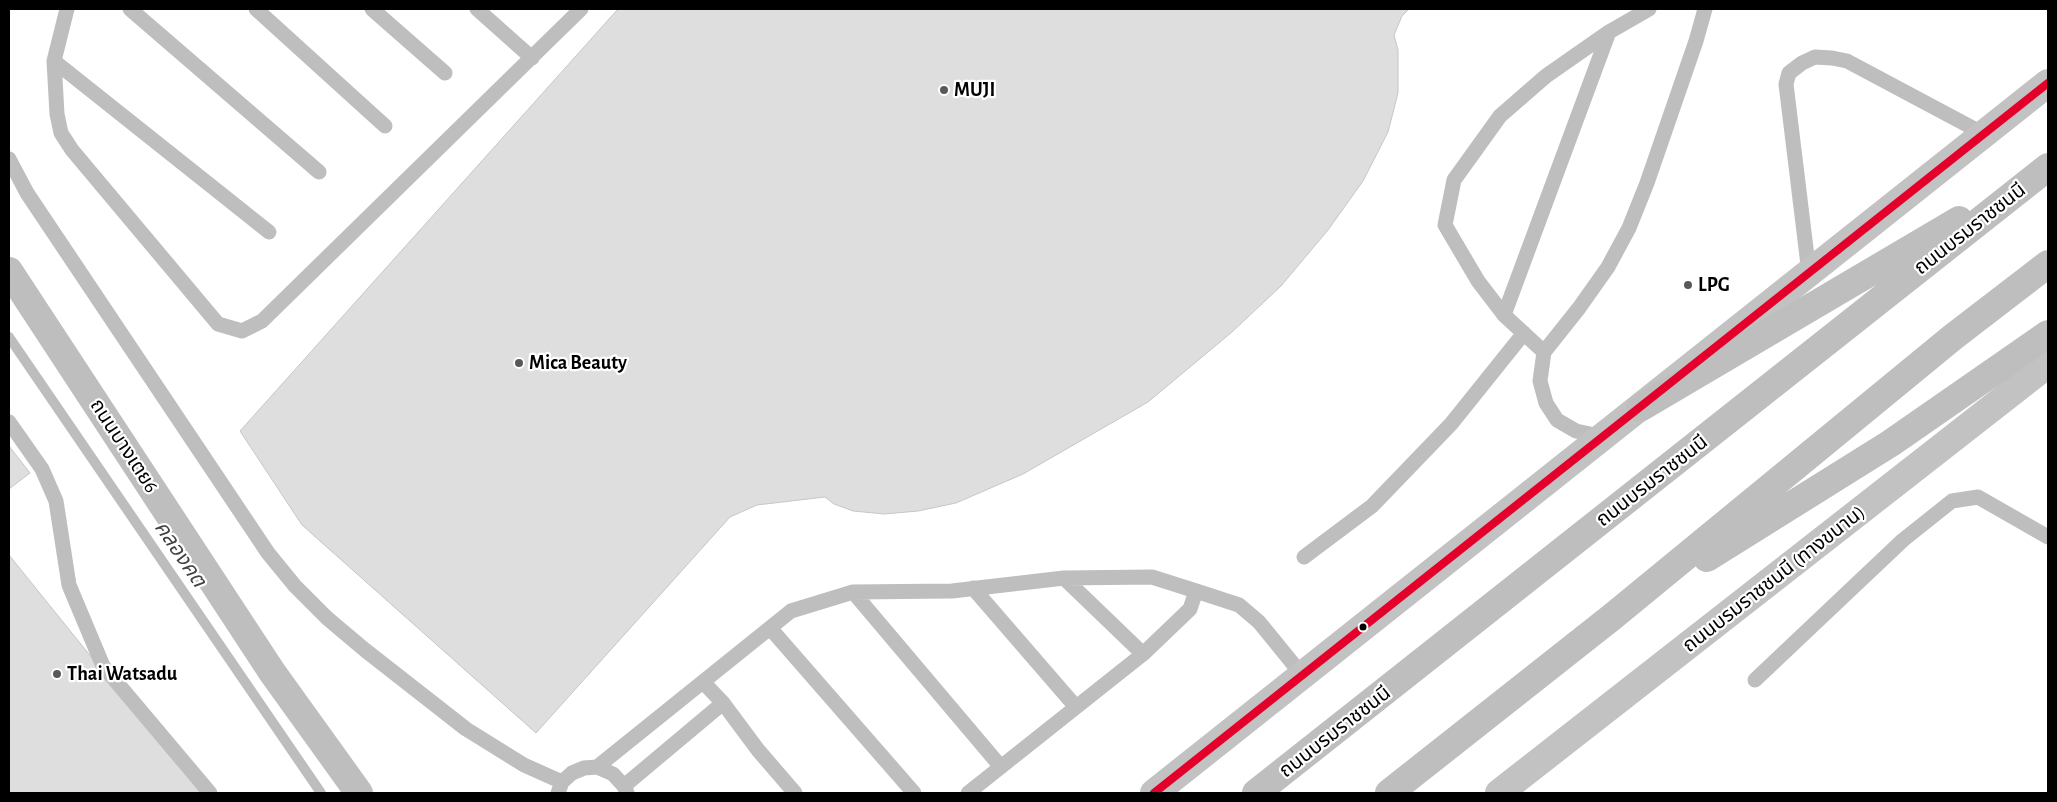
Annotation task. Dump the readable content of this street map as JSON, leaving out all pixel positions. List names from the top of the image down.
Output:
{
  "streets": {
    "main road": ["ถนนบรมราชชนนี", "ถนนบางเตย6", "ถนนบรมราชชนนี (ทางขนาน)"]
  },
  "water": ["คลองคต"],
  "places": [
    "MUJI",
    "LPG",
    "Mica Beauty",
    "Thai Watsadu"
  ]
}
